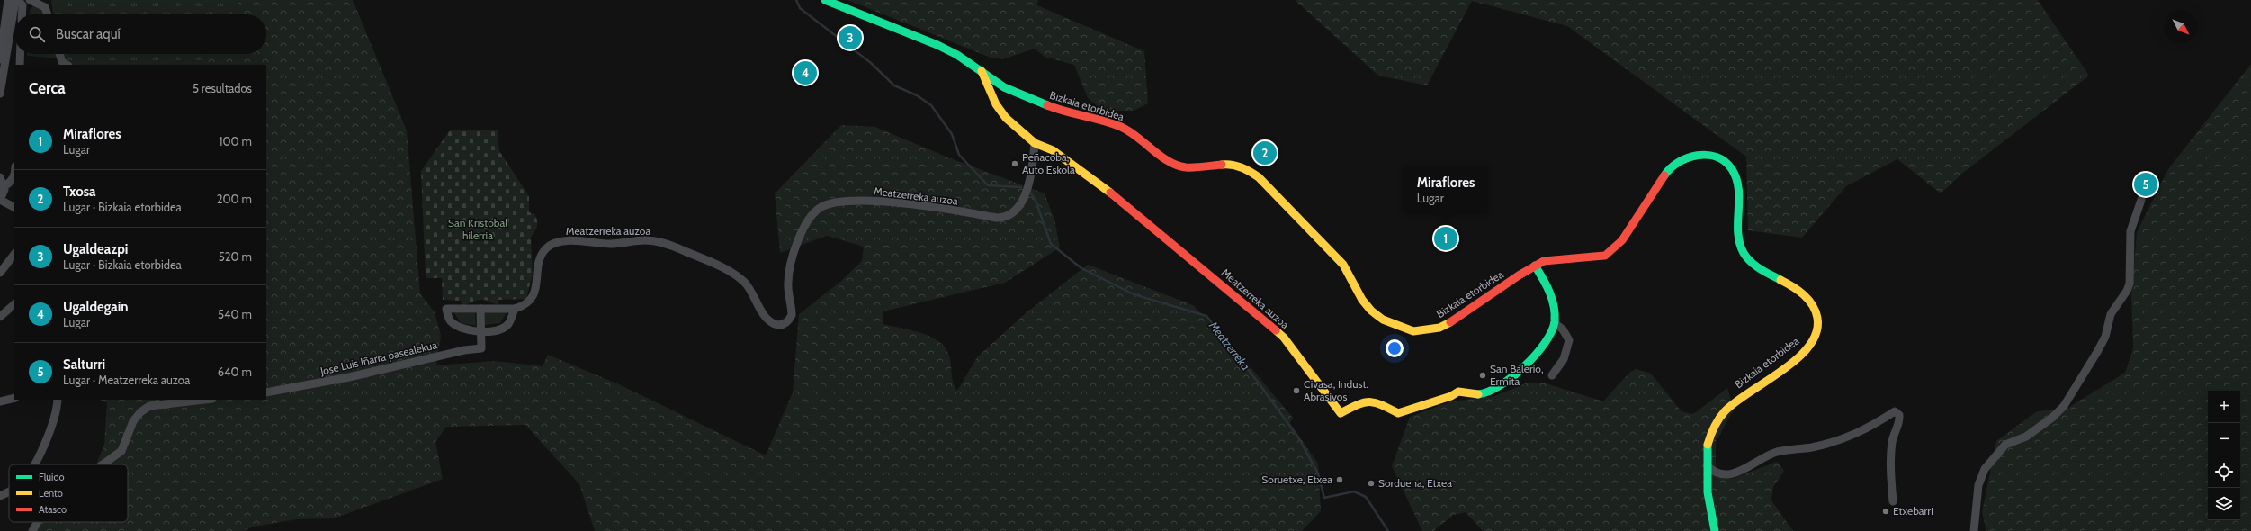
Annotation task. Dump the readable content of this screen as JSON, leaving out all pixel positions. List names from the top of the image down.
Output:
{
  "streets": {
    "street": ["Bizkaia etorbidea", "Meatzerreka auzoa", "Jose Luis Iñarra pasealekua"]
  },
  "crossings": [
    ["Bizkaia etorbidea", "Meatzerreka auzoa"]
  ],
  "water": ["Meatzerreka"],
  "parks": ["San Kristobal hilerria"],
  "places": [
    "Peñacoba, Auto Eskola",
    "San Balerio, Ermita",
    "Civasa, Indust. Abrasivos",
    "Soruetxe, Etxea",
    "Sorduena, Etxea",
    "Etxebarri"
  ],
  "legend": ["Fluido", "Lento", "Atasco"],
  "north": "bottom right",
  "page": {
    "search": "Buscar aquí",
    "pins": [
      "3",
      "4",
      "2",
      "5",
      "1"
    ],
    "heading": ["Cerca", "5 resultados"],
    "list": [
      {
        "mark": "1",
        "name": "Miraflores",
        "note": "Lugar",
        "value": "100 m"
      },
      {
        "mark": "2",
        "name": "Txosa",
        "note": "Lugar · Bizkaia etorbidea",
        "value": "200 m"
      },
      {
        "mark": "3",
        "name": "Ugaldeazpi",
        "note": "Lugar · Bizkaia etorbidea",
        "value": "520 m"
      },
      {
        "mark": "4",
        "name": "Ugaldegain",
        "note": "Lugar",
        "value": "540 m"
      },
      {
        "mark": "5",
        "name": "Salturri",
        "note": "Lugar · Meatzerreka auzoa",
        "value": "640 m"
      }
    ],
    "popup": ["Miraflores", "Lugar"],
    "map_buttons": ["+", "−"]
  }
}
